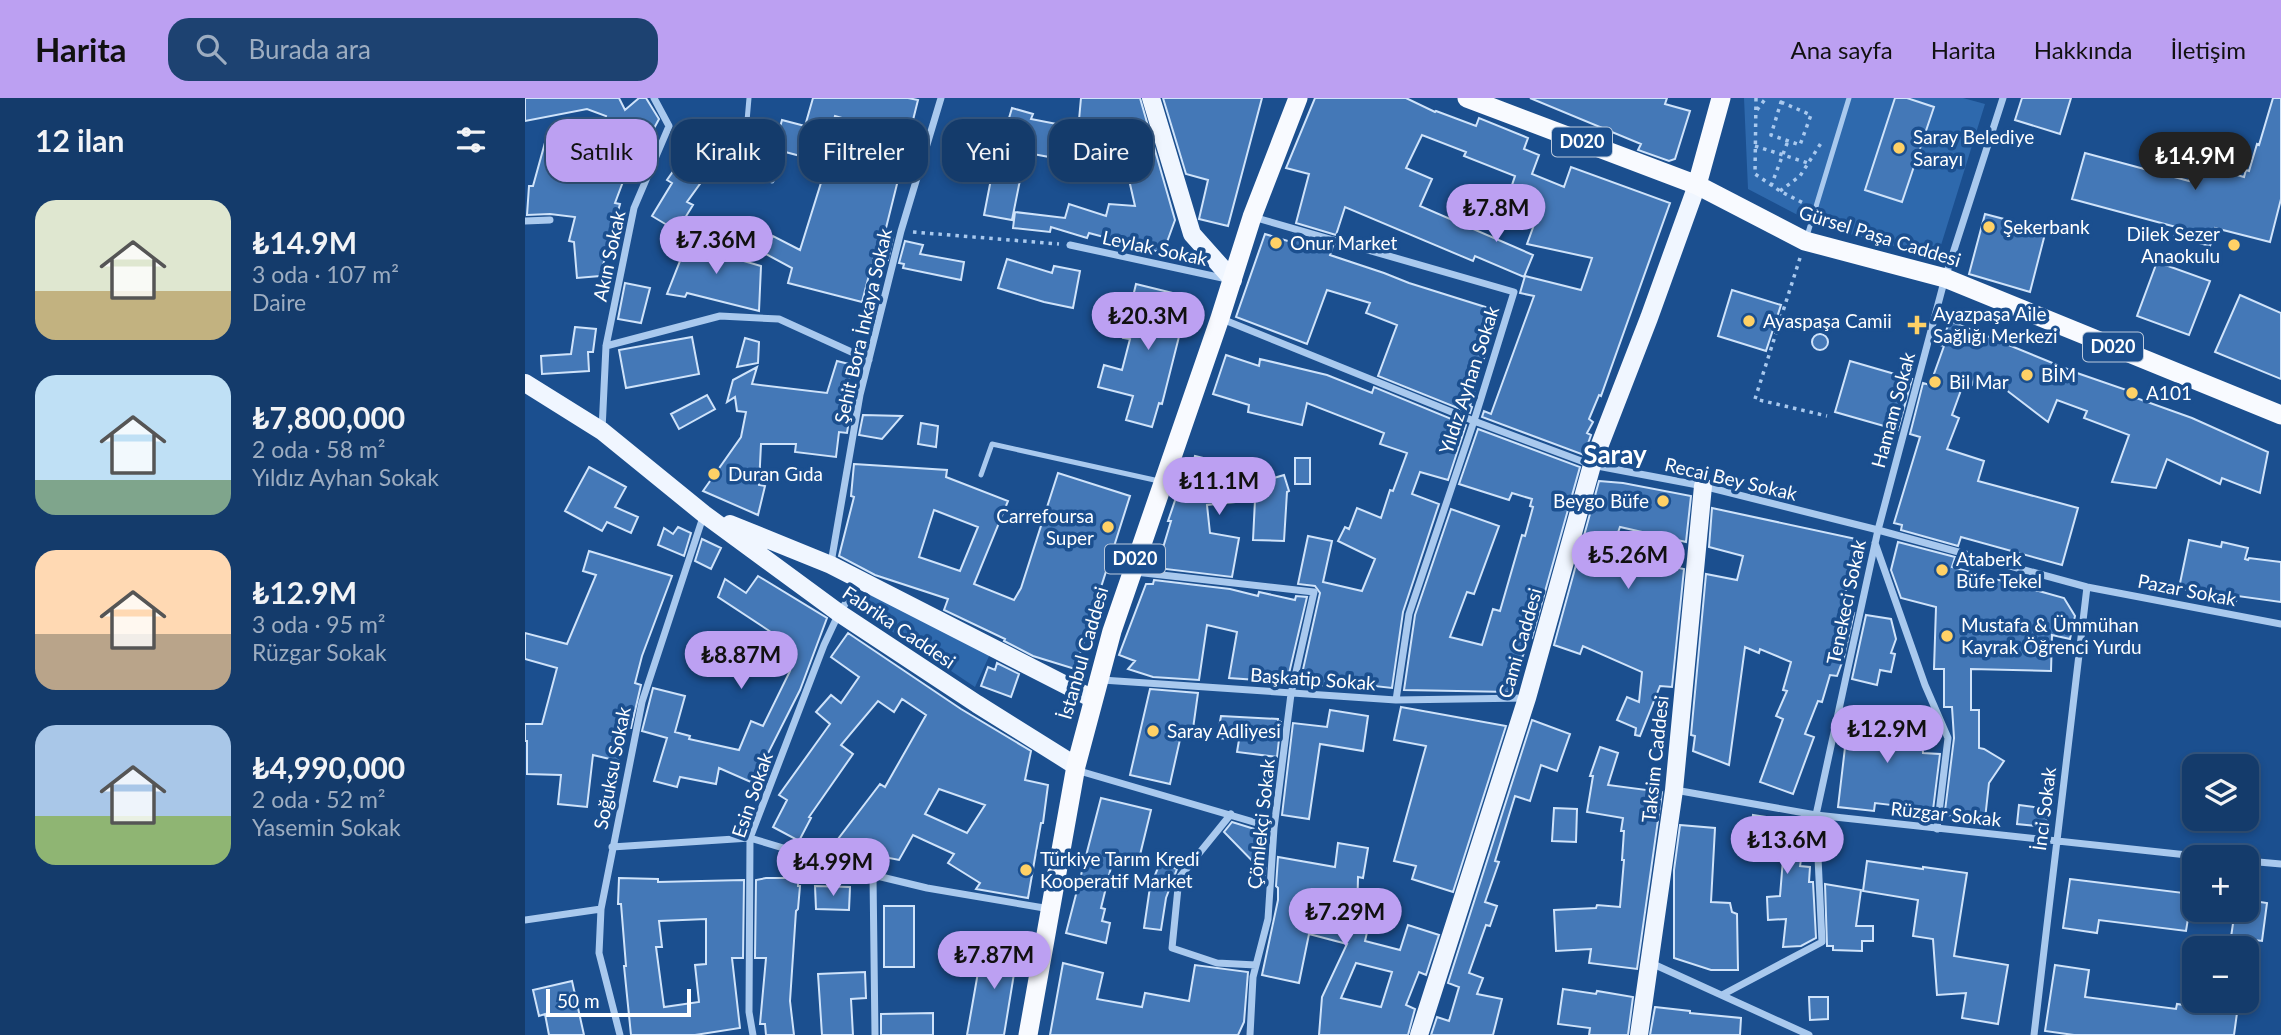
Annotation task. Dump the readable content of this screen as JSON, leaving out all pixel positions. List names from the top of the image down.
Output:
{
  "streets": {
    "highway": ["D020", "Gürsel Paşa Caddesi", "İstanbul Caddesi"],
    "main road": ["Fabrika Caddesi", "Cami Caddesi", "Taksim Caddesi"],
    "street": [
      "Leylak Sokak",
      "Akın Sokak",
      "Şehit Bora İnkaya Sokak",
      "Yıldız Ayhan Sokak",
      "Hamam Sokak",
      "Recai Bey Sokak",
      "Pazar Sokak",
      "Tenekeci Sokak",
      "Başkatip Sokak",
      "Soğuksu Sokak",
      "Esin Sokak",
      "İnci Sokak",
      "Rüzgar Sokak",
      "Çömlekçi Sokak"
    ]
  },
  "crossings": [
    ["Gürsel Paşa Caddesi", "Hamam Sokak"],
    ["Gürsel Paşa Caddesi", "Cami Caddesi"],
    ["Leylak Sokak", "İstanbul Caddesi"],
    ["Akın Sokak", "Fabrika Caddesi"],
    ["Şehit Bora İnkaya Sokak", "Fabrika Caddesi"],
    ["Yıldız Ayhan Sokak", "Recai Bey Sokak"],
    ["Yıldız Ayhan Sokak", "İstanbul Caddesi"],
    ["Yıldız Ayhan Sokak", "Başkatip Sokak"],
    ["Hamam Sokak", "Recai Bey Sokak"],
    ["Hamam Sokak", "Tenekeci Sokak"],
    ["Recai Bey Sokak", "Pazar Sokak"],
    ["Recai Bey Sokak", "Tenekeci Sokak"],
    ["Recai Bey Sokak", "Cami Caddesi"],
    ["Recai Bey Sokak", "İstanbul Caddesi"],
    ["Recai Bey Sokak", "Taksim Caddesi"],
    ["Recai Bey Sokak", "İnci Sokak"],
    ["Pazar Sokak", "İnci Sokak"],
    ["Tenekeci Sokak", "Rüzgar Sokak"],
    ["Fabrika Caddesi", "İstanbul Caddesi"],
    ["Fabrika Caddesi", "Soğuksu Sokak"],
    ["Fabrika Caddesi", "Esin Sokak"],
    ["Cami Caddesi", "Başkatip Sokak"],
    ["İstanbul Caddesi", "Başkatip Sokak"],
    ["İstanbul Caddesi", "Çömlekçi Sokak"],
    ["Başkatip Sokak", "Çömlekçi Sokak"],
    ["Taksim Caddesi", "Rüzgar Sokak"],
    ["İnci Sokak", "Rüzgar Sokak"]
  ],
  "districts": ["Saray"],
  "places": {
    "other": [
      "Saray Belediye Sarayı",
      "Şekerbank",
      "Onur Market",
      "Dilek Sezer Anaokulu",
      "Ayaspaşa Camii",
      "BİM",
      "Bil Mar",
      "A101",
      "Duran Gıda",
      "Beygo Büfe",
      "Carrefoursa Super",
      "Ataberk Büfe Tekel",
      "Mustafa & Ümmühan Kayrak Öğrenci Yurdu",
      "Saray Adliyesi",
      "Türkiye Tarım Kredi Kooperatif Market"
    ],
    "health": ["Ayazpaşa Aile Sağlığı Merkezi"]
  },
  "scale_bar": "50 m",
  "page": {
    "header": "Harita",
    "search": "Burada ara",
    "nav": [
      "Ana sayfa",
      "Harita",
      "Hakkında",
      "İletişim"
    ],
    "heading": "12 ilan",
    "chip": [
      "Satılık",
      "Kiralık",
      "Filtreler",
      "Yeni",
      "Daire"
    ],
    "price": [
      "₺14.9M",
      "₺7.8M",
      "₺7.36M",
      "₺20.3M",
      "₺11.1M",
      "₺5.26M",
      "₺8.87M",
      "₺12.9M",
      "₺13.6M",
      "₺4.99M",
      "₺7.29M",
      "₺7.87M"
    ],
    "list": [
      {
        "name": "₺14.9M",
        "note": "3 oda · 107 m² · Daire"
      },
      {
        "name": "₺7,800,000",
        "note": "2 oda · 58 m² · Yıldız Ayhan Sokak"
      },
      {
        "name": "₺12.9M",
        "note": "3 oda · 95 m² · Rüzgar Sokak"
      },
      {
        "name": "₺4,990,000",
        "note": "2 oda · 52 m² · Yasemin Sokak"
      }
    ],
    "map_buttons": ["+", "−"],
    "scale": "50 m"
  }
}
